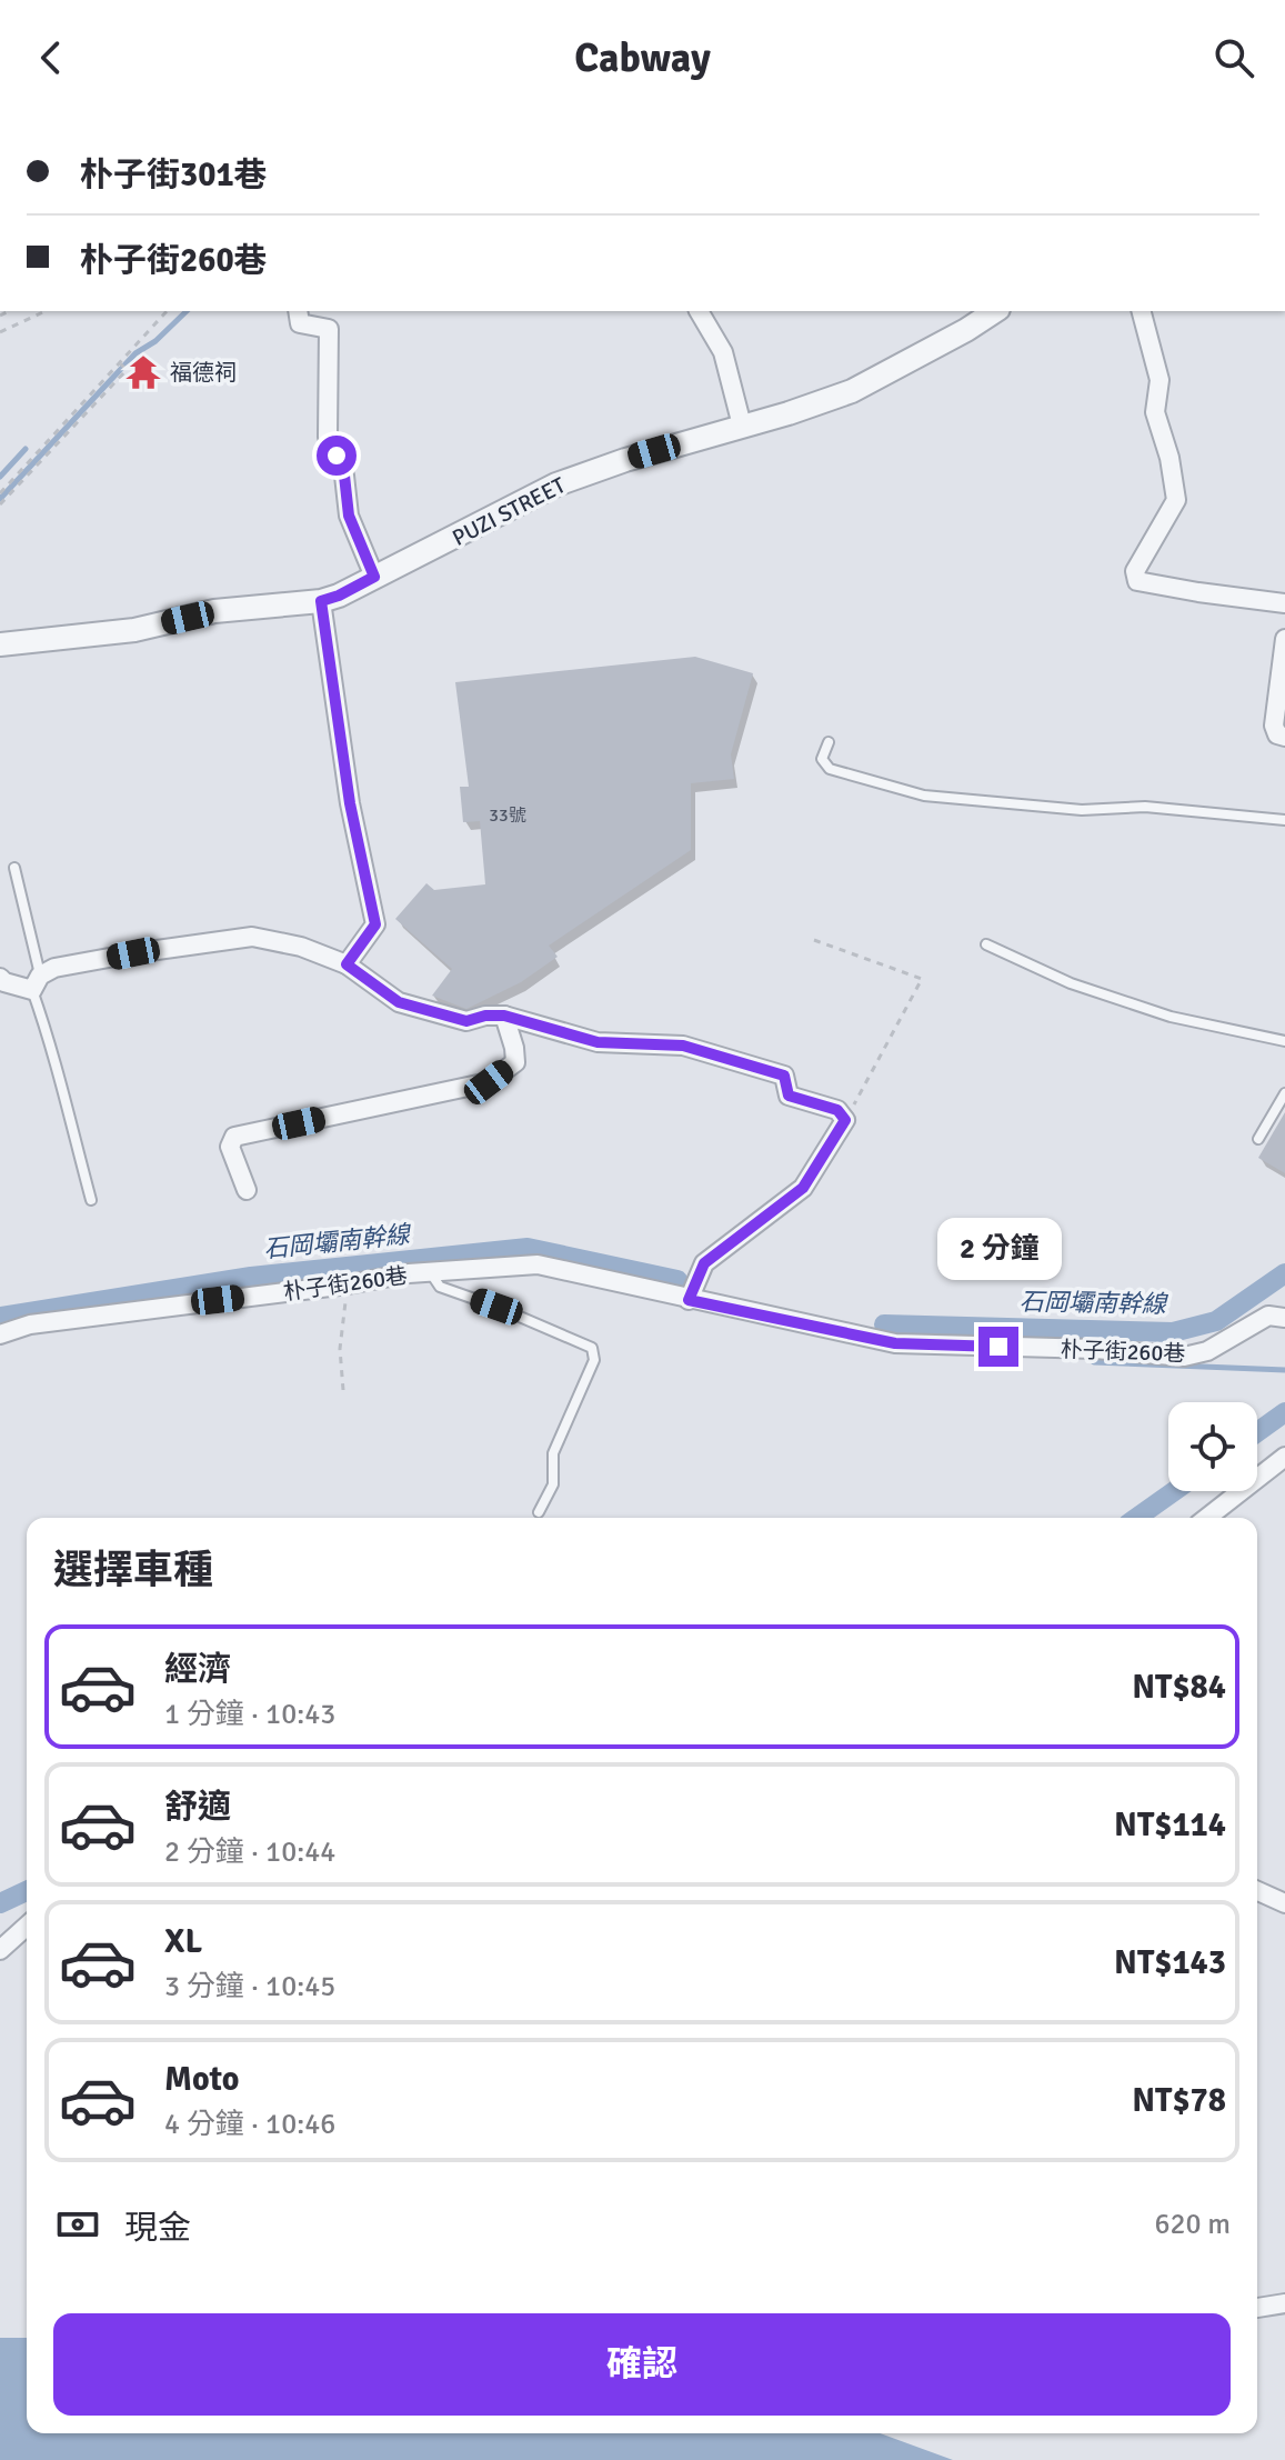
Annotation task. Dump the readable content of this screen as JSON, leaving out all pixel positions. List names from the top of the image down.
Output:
{
  "streets": {
    "street": ["PUZI STREET", "朴子街260巷"]
  },
  "water": ["石岡壩南幹線"],
  "places": {
    "temple": ["福德祠"]
  },
  "house_numbers": ["33號"],
  "page": {
    "header": "Cabway",
    "banner": ["朴子街301巷", "朴子街260巷"],
    "bubble": "2 分鐘",
    "heading": "選擇車種",
    "list": [
      {
        "name": "經濟",
        "note": "1 分鐘 · 10:43",
        "value": "NT$84"
      },
      {
        "name": "舒適",
        "note": "2 分鐘 · 10:44",
        "value": "NT$114"
      },
      {
        "name": "XL",
        "note": "3 分鐘 · 10:45",
        "value": "NT$143"
      },
      {
        "name": "Moto",
        "note": "4 分鐘 · 10:46",
        "value": "NT$78"
      }
    ],
    "pay": ["現金", "620 m"],
    "buttons": "確認"
  }
}
